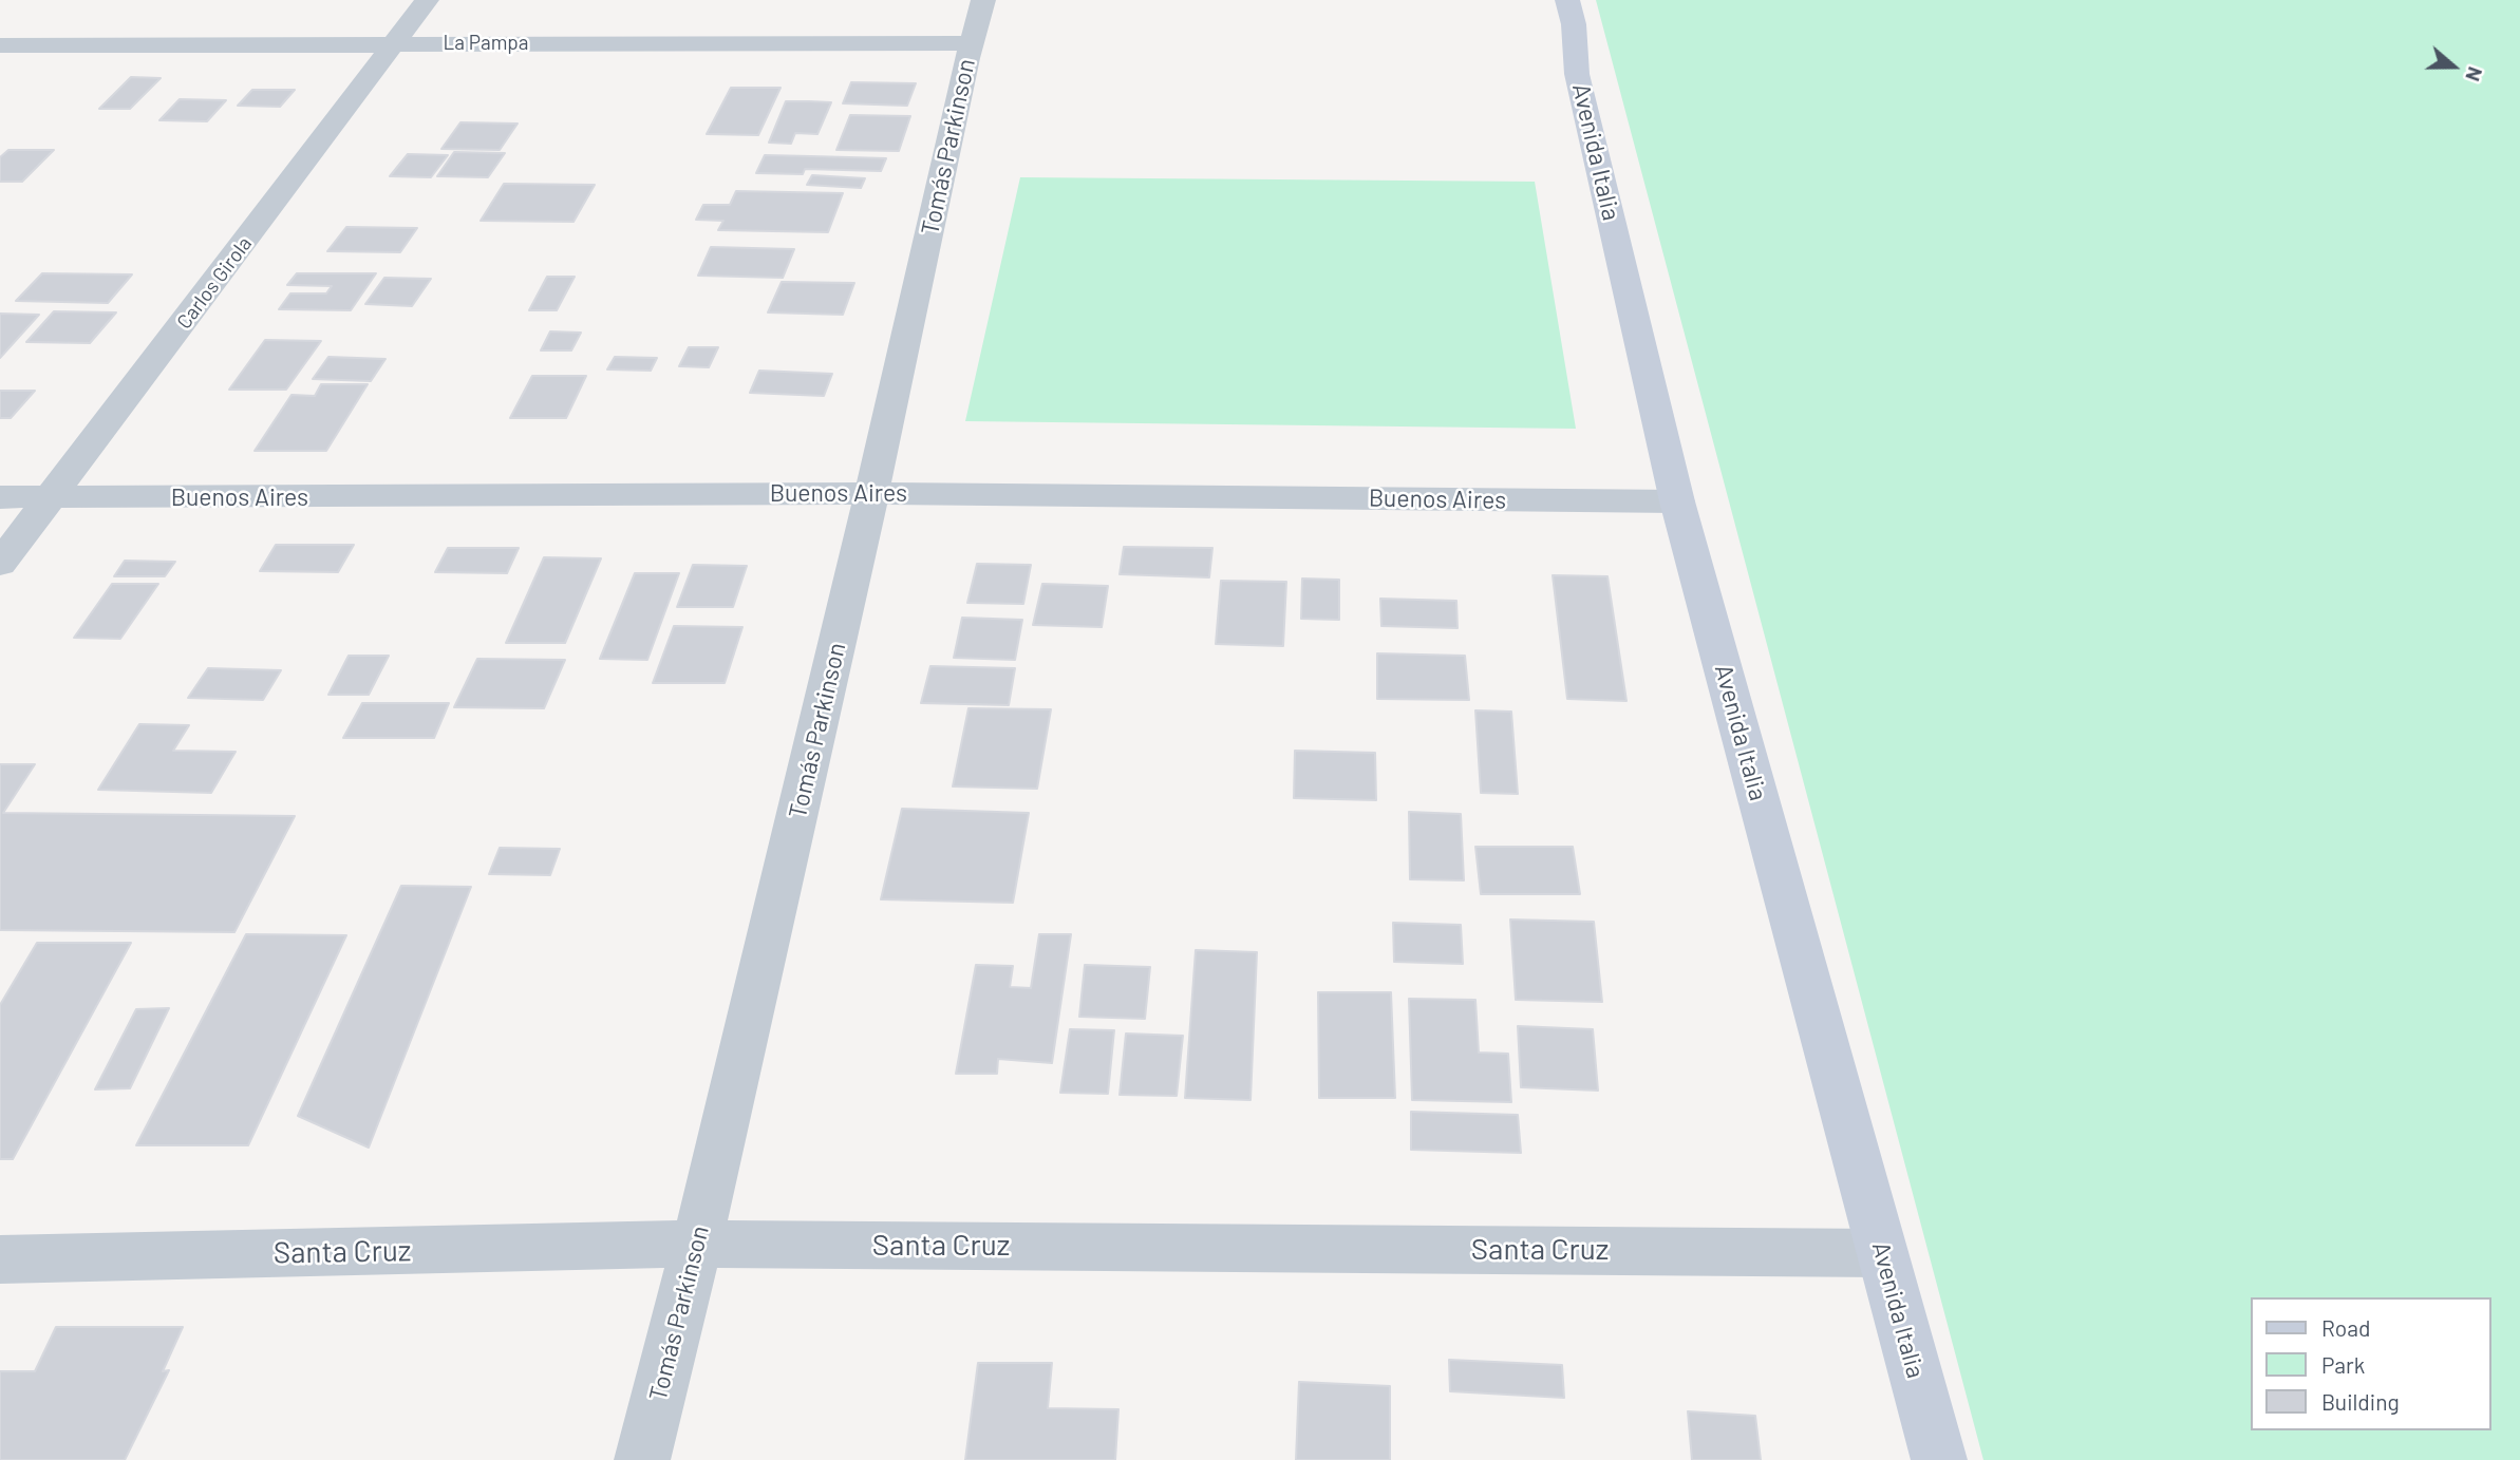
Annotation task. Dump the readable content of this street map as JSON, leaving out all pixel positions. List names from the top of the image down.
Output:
{
  "streets": {
    "main road": ["Avenida Italia"],
    "street": [
      "La Pampa",
      "Tomás Parkinson",
      "Carlos Girola",
      "Buenos Aires",
      "Santa Cruz"
    ]
  },
  "crossings": [
    ["La Pampa", "Tomás Parkinson"],
    ["La Pampa", "Carlos Girola"],
    ["Tomás Parkinson", "Buenos Aires"],
    ["Tomás Parkinson", "Santa Cruz"],
    ["Avenida Italia", "Buenos Aires"],
    ["Avenida Italia", "Santa Cruz"],
    ["Carlos Girola", "Buenos Aires"]
  ],
  "legend": ["Road", "Park", "Building"],
  "north": "right"
}
